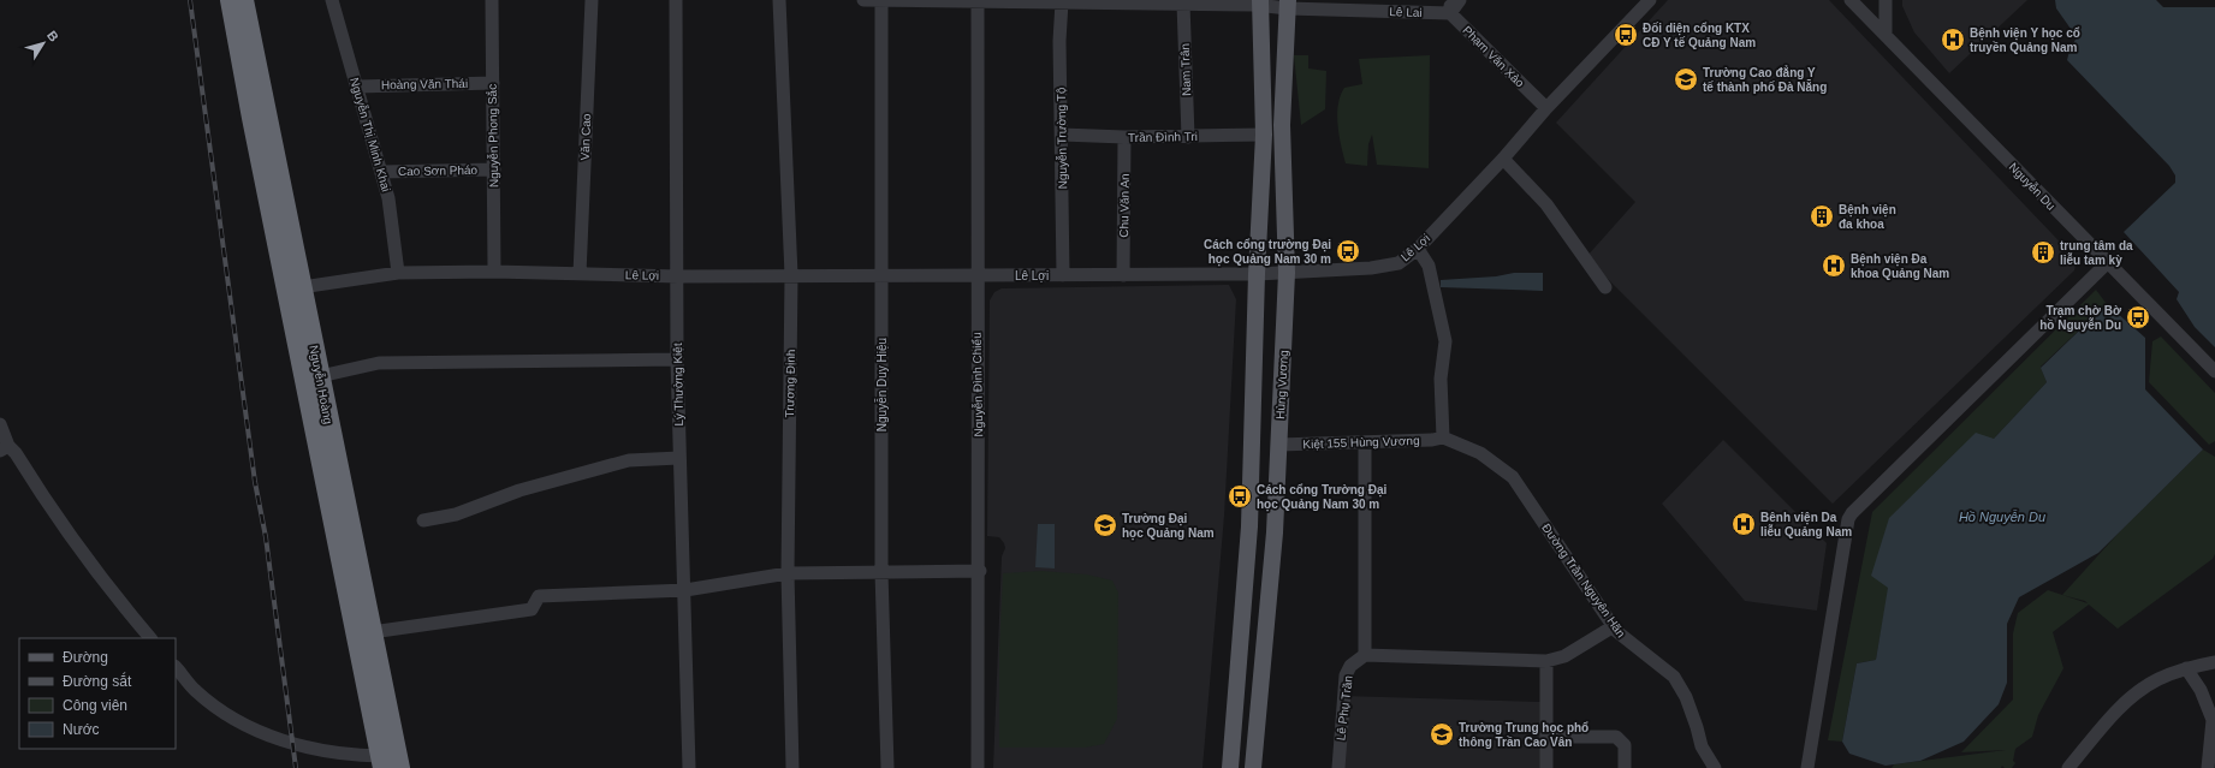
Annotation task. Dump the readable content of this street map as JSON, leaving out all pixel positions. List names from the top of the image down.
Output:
{
  "streets": {
    "highway": ["Nguyễn Hoàng"],
    "main road": ["Hùng Vương"],
    "street": [
      "Lê Lai",
      "Phạm Văn Xảo",
      "Nam Trân",
      "Hoàng Văn Thái",
      "Nguyễn Thị Minh Khai",
      "Nguyễn Phong Sắc",
      "Văn Cao",
      "Trần Đình Tri",
      "Nguyễn Trường Tộ",
      "Cao Sơn Pháo",
      "Nguyễn Du",
      "Chu Văn An",
      "Lê Lợi",
      "Trương Định",
      "Lý Thường Kiệt",
      "Nguyễn Duy Hiệu",
      "Nguyễn Đình Chiểu",
      "Kiệt 155 Hùng Vương",
      "Đường Trần Nguyên Hãn",
      "Lê Phụ Trần"
    ]
  },
  "crossings": [
    ["Lê Lai", "Phạm Văn Xảo"],
    ["Lê Lai", "Nam Trân"],
    ["Lê Lai", "Nguyễn Trường Tộ"],
    ["Lê Lai", "Nguyễn Duy Hiệu"],
    ["Lê Lai", "Nguyễn Đình Chiểu"],
    ["Lê Lai", "Hùng Vương"],
    ["Phạm Văn Xảo", "Lê Lợi"],
    ["Nam Trân", "Trần Đình Tri"],
    ["Hoàng Văn Thái", "Nguyễn Thị Minh Khai"],
    ["Hoàng Văn Thái", "Nguyễn Phong Sắc"],
    ["Nguyễn Thị Minh Khai", "Cao Sơn Pháo"],
    ["Nguyễn Thị Minh Khai", "Lê Lợi"],
    ["Nguyễn Phong Sắc", "Cao Sơn Pháo"],
    ["Nguyễn Phong Sắc", "Lê Lợi"],
    ["Văn Cao", "Lê Lợi"],
    ["Trần Đình Tri", "Nguyễn Trường Tộ"],
    ["Trần Đình Tri", "Chu Văn An"],
    ["Nguyễn Trường Tộ", "Lê Lợi"],
    ["Chu Văn An", "Lê Lợi"],
    ["Lê Lợi", "Trương Định"],
    ["Lê Lợi", "Nguyễn Hoàng"],
    ["Lê Lợi", "Lý Thường Kiệt"],
    ["Lê Lợi", "Nguyễn Duy Hiệu"],
    ["Lê Lợi", "Nguyễn Đình Chiểu"],
    ["Lê Lợi", "Hùng Vương"],
    ["Hùng Vương", "Kiệt 155 Hùng Vương"],
    ["Kiệt 155 Hùng Vương", "Đường Trần Nguyên Hãn"]
  ],
  "water": ["Hồ Nguyễn Du"],
  "places": {
    "bus stop": [
      "Đối diện cổng KTX CĐ Y tế Quảng Nam",
      "Cách cổng trường Đại học Quảng Nam 30 m",
      "Trạm chờ Bờ hồ Nguyễn Du",
      "Cách cổng Trường Đại học Quảng Nam 30 m"
    ],
    "hospital": ["Bệnh viện Y học cổ truyền Quảng Nam", "Bệnh viện Đa khoa Quảng Nam", "Bệnh viện Da liễu Quảng Nam"],
    "school or university": ["Trường Cao đẳng Y tế thành phố Đà Nẵng", "Trường Đại học Quảng Nam", "Trường Trung học phổ thông Trần Cao Vân"],
    "building": ["Bệnh viện đa khoa", "trung tâm da liễu tam kỳ"]
  },
  "legend": [
    "Đường",
    "Đường sắt",
    "Công viên",
    "Nước"
  ],
  "north": "top right"
}
